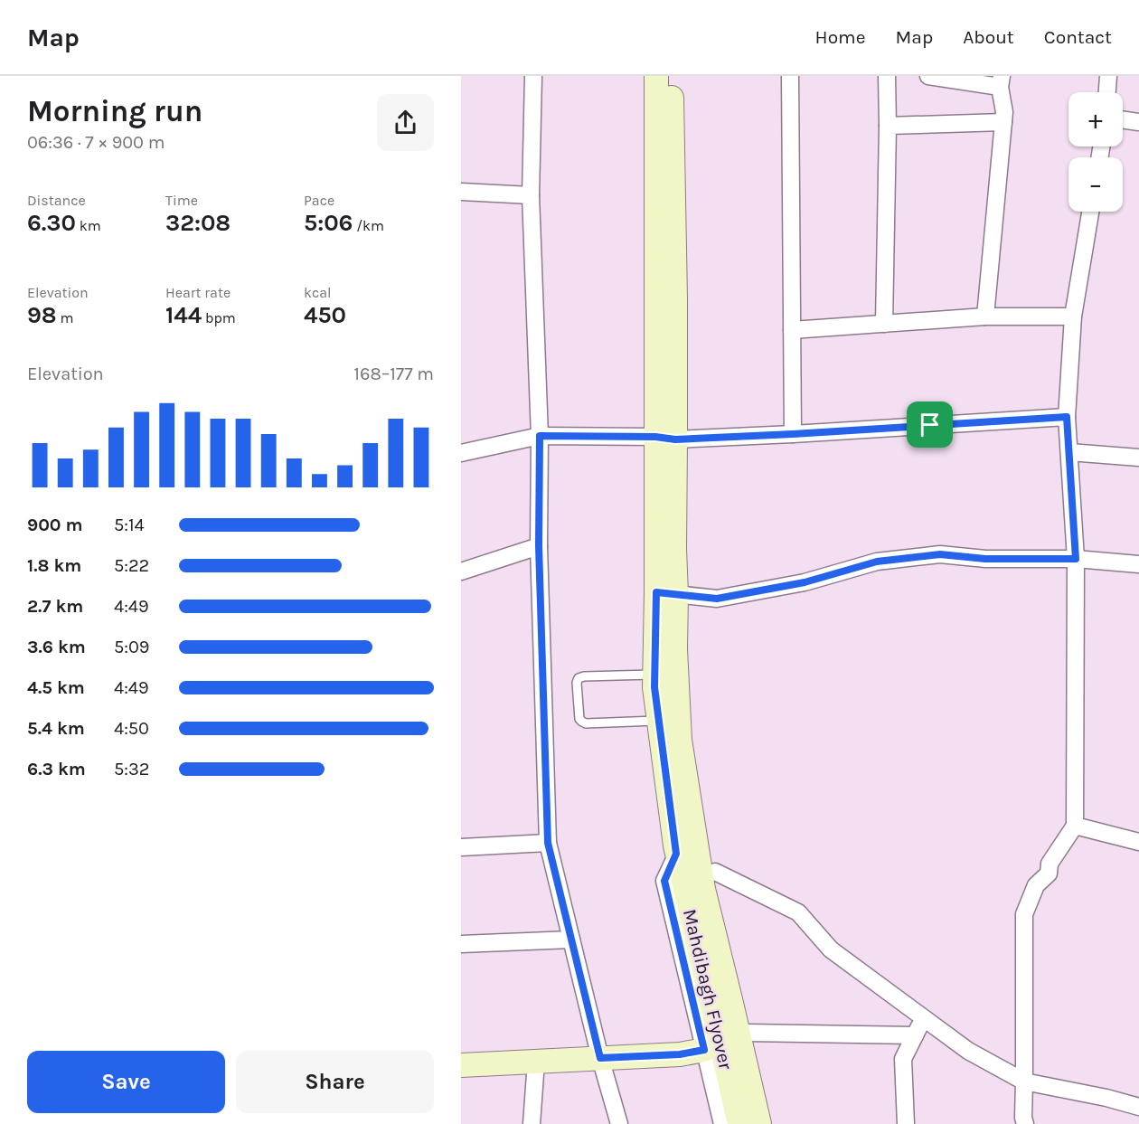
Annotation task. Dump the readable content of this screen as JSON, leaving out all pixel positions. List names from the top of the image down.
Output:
{
  "streets": {
    "main road": ["Mahdibagh Flyover"]
  },
  "page": {
    "header": "Map",
    "nav": [
      "Home",
      "Map",
      "About",
      "Contact"
    ],
    "heading": ["Morning run", "06:36 · 7 × 900 m"],
    "map_buttons": ["+", "−"],
    "stats": [
      ["Distance", "6.30 km"],
      ["Time", "32:08"],
      ["Pace", "5:06 /km"],
      ["Elevation", "98 m"],
      ["Heart rate", "144 bpm"],
      ["kcal", "450"]
    ],
    "chart": ["Elevation", "168–177 m"],
    "list": [
      {
        "name": "900 m",
        "note": "5:14"
      },
      {
        "name": "1.8 km",
        "note": "5:22"
      },
      {
        "name": "2.7 km",
        "note": "4:49"
      },
      {
        "name": "3.6 km",
        "note": "5:09"
      },
      {
        "name": "4.5 km",
        "note": "4:49"
      },
      {
        "name": "5.4 km",
        "note": "4:50"
      },
      {
        "name": "6.3 km",
        "note": "5:32"
      }
    ],
    "buttons": ["Save", "Share"]
  }
}
